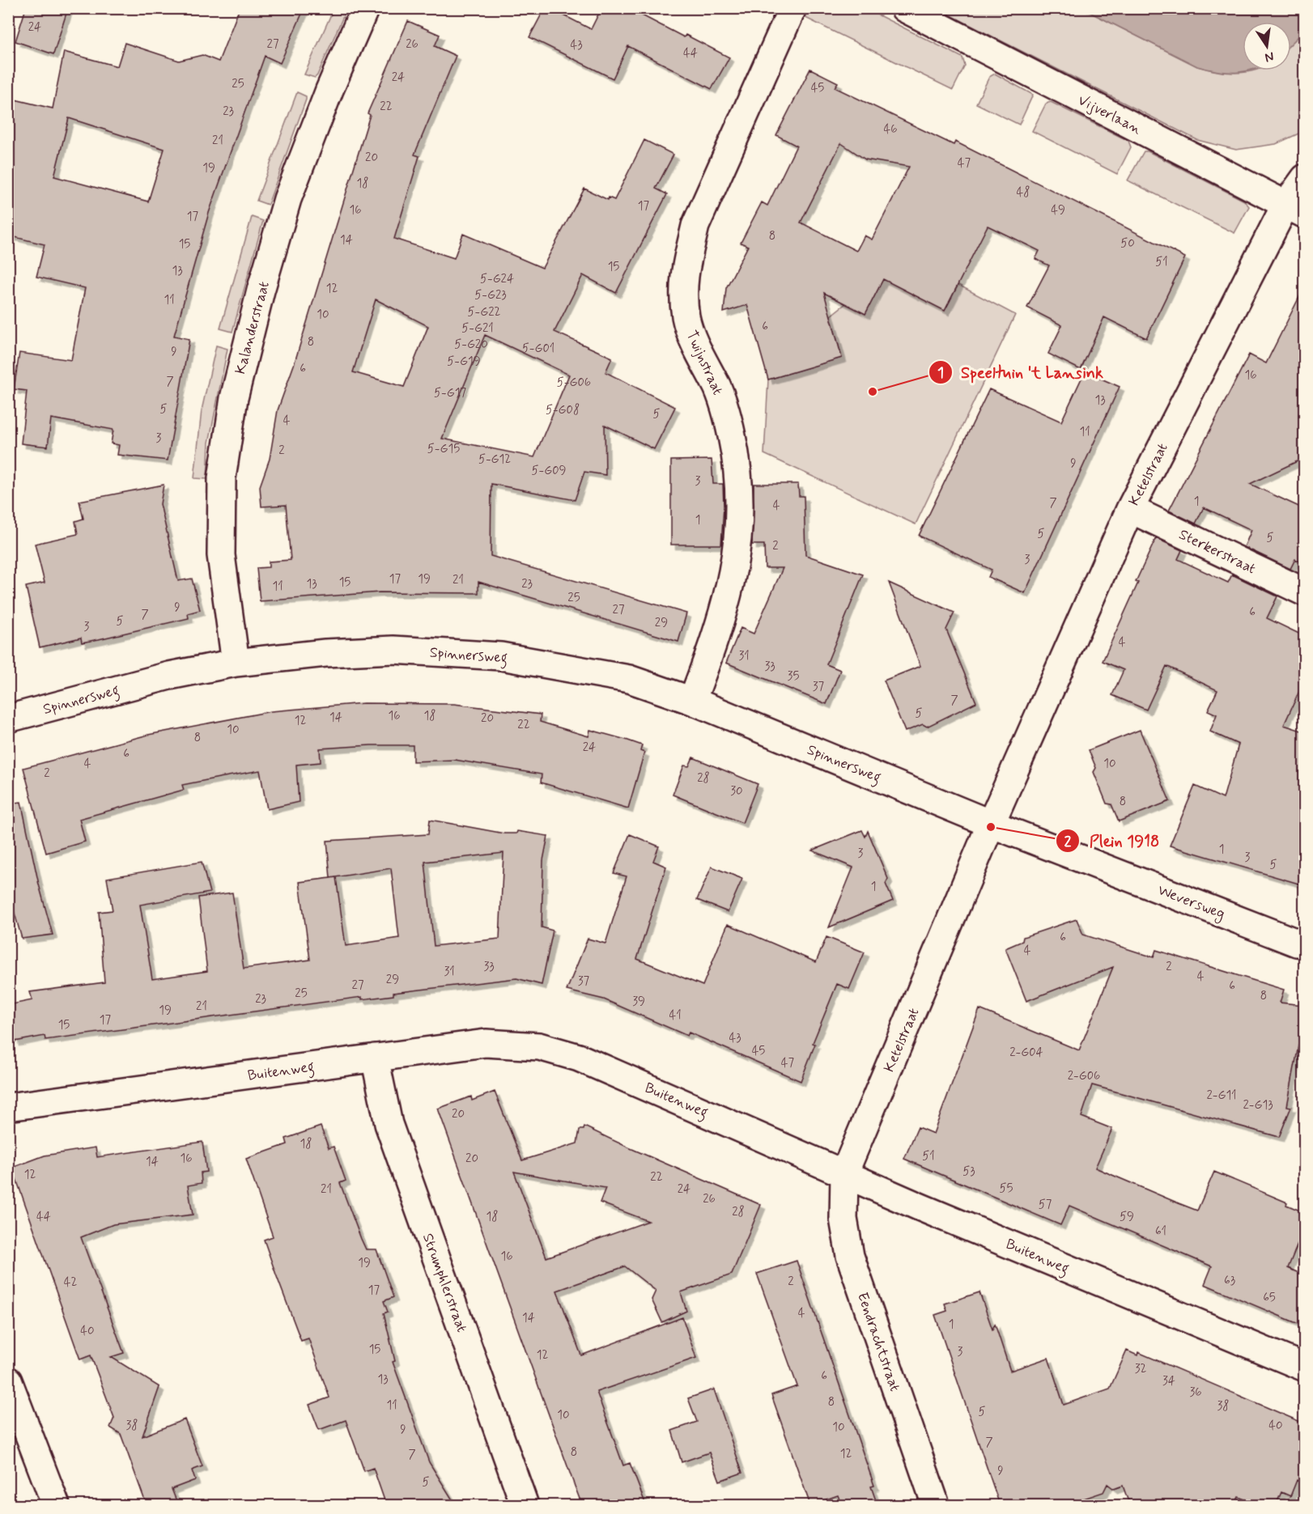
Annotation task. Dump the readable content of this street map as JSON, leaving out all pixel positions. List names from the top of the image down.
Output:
{
  "streets": {
    "street": [
      "Vijverlaan",
      "Kalanderstraat",
      "Twijnstraat",
      "Ketelstraat",
      "Sterkerstraat",
      "Spinnersweg",
      "Weversweg",
      "Buitenweg",
      "Strumphlerstraat",
      "Eendrachtstraat"
    ]
  },
  "crossings": [
    ["Vijverlaan", "Ketelstraat"],
    ["Kalanderstraat", "Spinnersweg"],
    ["Twijnstraat", "Spinnersweg"],
    ["Ketelstraat", "Sterkerstraat"],
    ["Ketelstraat", "Spinnersweg"],
    ["Ketelstraat", "Weversweg"],
    ["Ketelstraat", "Buitenweg"],
    ["Ketelstraat", "Eendrachtstraat"],
    ["Spinnersweg", "Weversweg"],
    ["Buitenweg", "Strumphlerstraat"],
    ["Buitenweg", "Eendrachtstraat"]
  ],
  "places": ["Speeltuin 't Lansink", "Plein 1918"],
  "house_numbers": [
    "24",
    "27",
    "26",
    "43",
    "44",
    "24",
    "25",
    "45",
    "22",
    "23",
    "46",
    "21",
    "20",
    "47",
    "19",
    "18",
    "48",
    "17",
    "16",
    "49",
    "17",
    "8",
    "14",
    "50",
    "15",
    "51",
    "15",
    "13",
    "5-G24",
    "12",
    "5-G23",
    "11",
    "5-G22",
    "10",
    "6",
    "5-G21",
    "8",
    "5-G20",
    "5-G01",
    "9",
    "5-G19",
    "6",
    "16",
    "7",
    "5-G06",
    "5-G17",
    "13",
    "5",
    "5-G08",
    "5",
    "4",
    "11",
    "3",
    "5-G15",
    "2",
    "5-G12",
    "9",
    "5-G09",
    "3",
    "1",
    "7",
    "4",
    "1",
    "5",
    "5",
    "2",
    "3",
    "17",
    "19",
    "21",
    "15",
    "13",
    "23",
    "11",
    "25",
    "9",
    "27",
    "6",
    "7",
    "5",
    "29",
    "3",
    "4",
    "31",
    "33",
    "35",
    "37",
    "7",
    "5",
    "16",
    "18",
    "14",
    "20",
    "12",
    "22",
    "10",
    "8",
    "24",
    "6",
    "4",
    "10",
    "2",
    "28",
    "30",
    "8",
    "1",
    "3",
    "3",
    "5",
    "1",
    "6",
    "4",
    "33",
    "2",
    "31",
    "4",
    "29",
    "37",
    "27",
    "6",
    "25",
    "8",
    "23",
    "39",
    "21",
    "19",
    "41",
    "17",
    "15",
    "43",
    "45",
    "2-G04",
    "47",
    "2-G06",
    "2-G11",
    "2-G13",
    "20",
    "18",
    "51",
    "16",
    "20",
    "14",
    "53",
    "12",
    "22",
    "55",
    "21",
    "24",
    "26",
    "57",
    "28",
    "44",
    "18",
    "59",
    "61",
    "16",
    "19",
    "63",
    "2",
    "42",
    "17",
    "65",
    "4",
    "14",
    "1",
    "40",
    "15",
    "3",
    "12",
    "32",
    "6",
    "13",
    "34",
    "36",
    "8",
    "11",
    "38",
    "5",
    "10",
    "38",
    "40",
    "10",
    "9",
    "7",
    "8",
    "12",
    "7",
    "9",
    "5"
  ],
  "north": "bottom"
}
